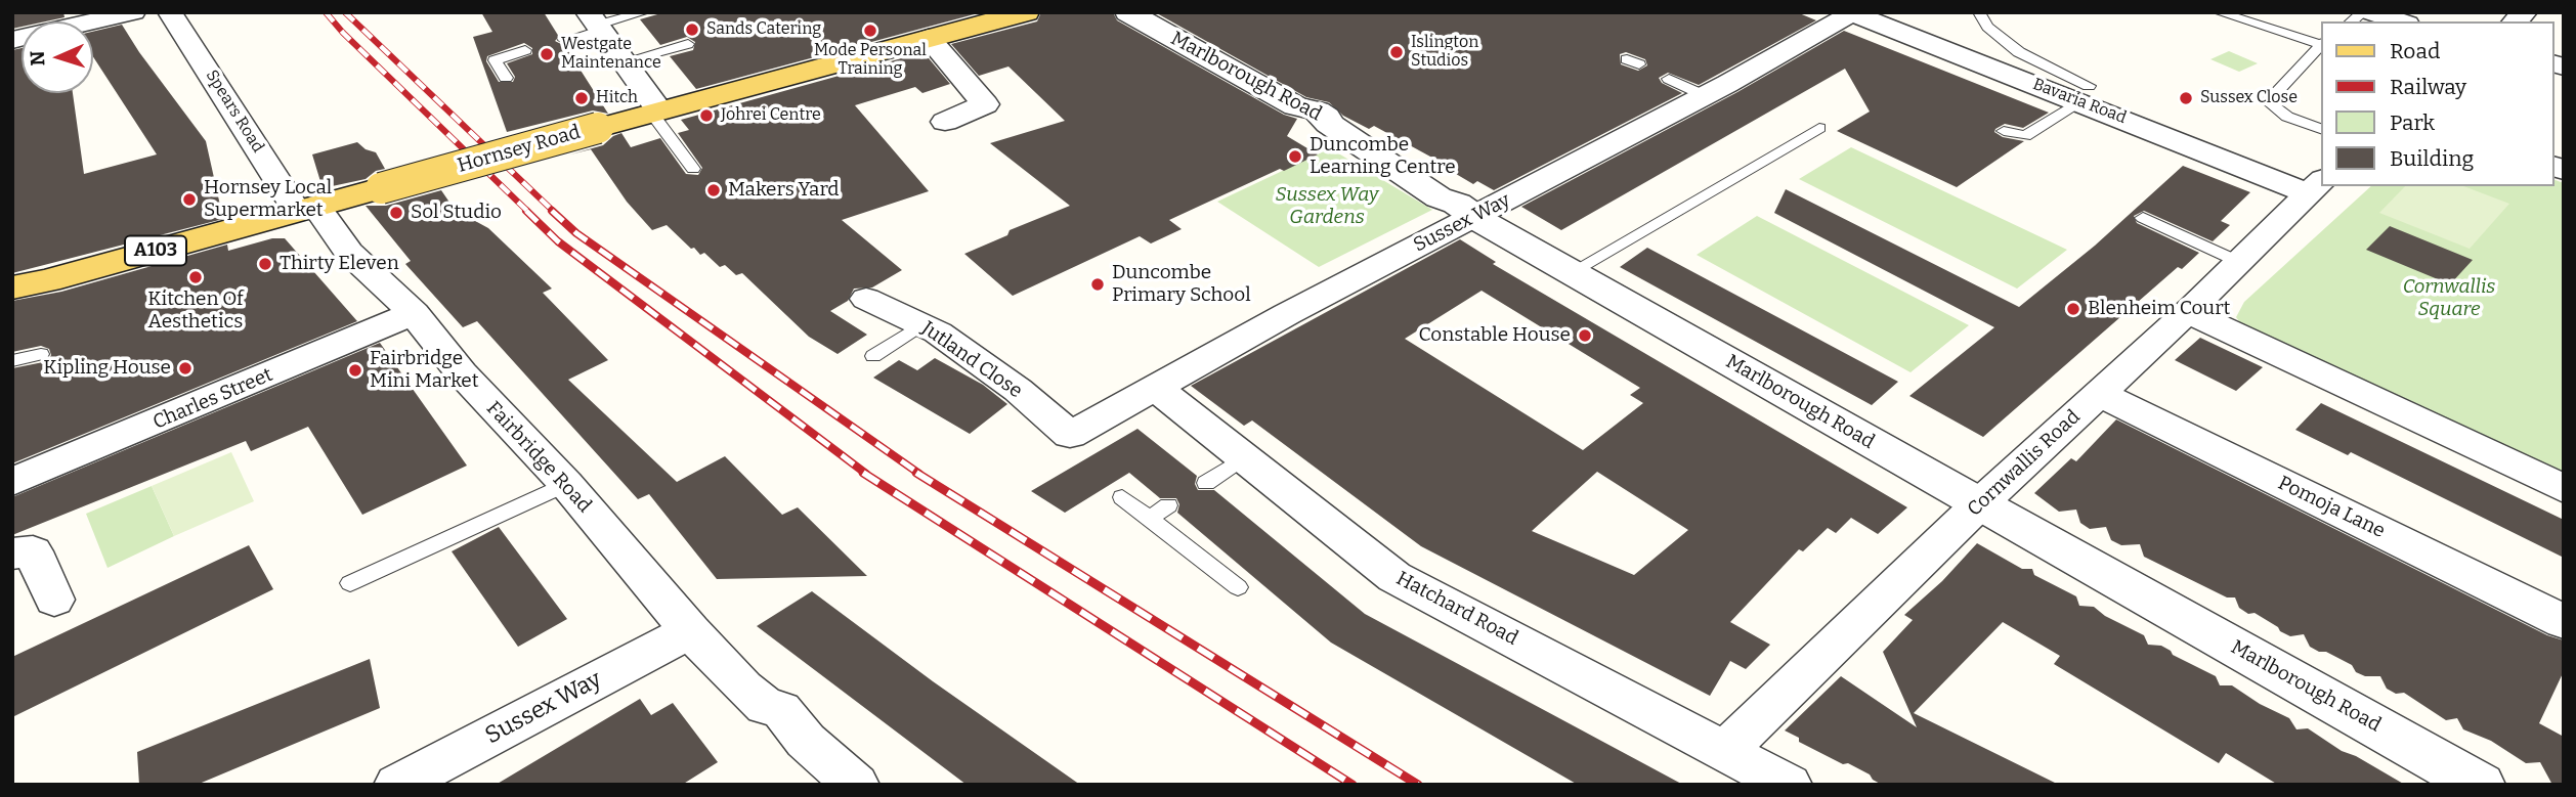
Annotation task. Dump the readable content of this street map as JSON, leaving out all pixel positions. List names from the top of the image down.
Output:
{
  "streets": {
    "main road": ["Hornsey Road", "A103"],
    "street": [
      "Marlborough Road",
      "Bavaria Road",
      "Spears Road",
      "Sussex Way",
      "Jutland Close",
      "Charles Street",
      "Fairbridge Road",
      "Cornwallis Road",
      "Pomoja Lane",
      "Hatchard Road"
    ]
  },
  "crossings": [
    ["Marlborough Road", "Sussex Way"],
    ["Marlborough Road", "Cornwallis Road"],
    ["Bavaria Road", "Sussex Way"],
    ["Bavaria Road", "Cornwallis Road"],
    ["Spears Road", "Hornsey Road"],
    ["Spears Road", "Fairbridge Road"],
    ["Hornsey Road", "Fairbridge Road"],
    ["Sussex Way", "Jutland Close"],
    ["Sussex Way", "Fairbridge Road"],
    ["Sussex Way", "Hatchard Road"],
    ["Charles Street", "Fairbridge Road"],
    ["Cornwallis Road", "Pomoja Lane"],
    ["Cornwallis Road", "Hatchard Road"]
  ],
  "parks": ["Sussex Way Gardens", "Cornwallis Square"],
  "places": [
    "Sands Catering",
    "Mode Personal Training",
    "Islington Studios",
    "Westgate Maintenance",
    "Hitch",
    "Sussex Close",
    "Johrei Centre",
    "Duncombe Learning Centre",
    "Makers Yard",
    "Hornsey Local Supermarket",
    "Sol Studio",
    "Thirty Eleven",
    "Kitchen Of Aesthetics",
    "Duncombe Primary School",
    "Blenheim Court",
    "Constable House",
    "Kipling House",
    "Fairbridge Mini Market"
  ],
  "legend": [
    "Road",
    "Railway",
    "Park",
    "Building"
  ],
  "north": "left"
}
